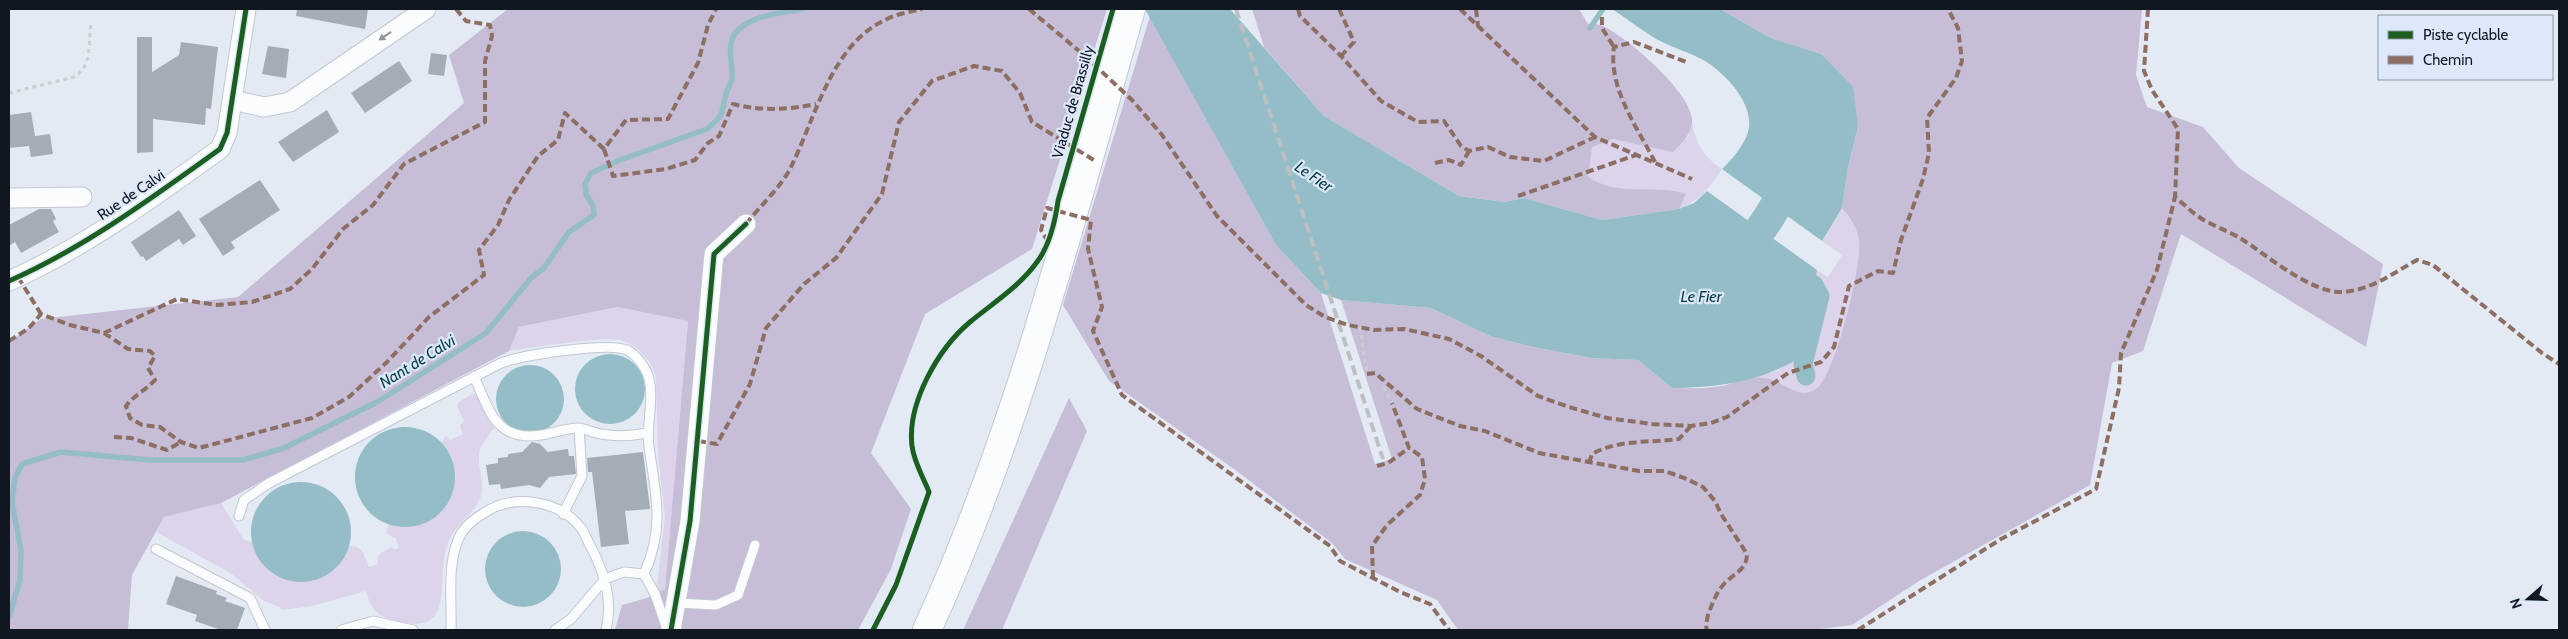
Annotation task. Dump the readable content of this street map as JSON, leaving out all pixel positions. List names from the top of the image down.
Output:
{
  "streets": {
    "highway": ["Viaduc de Brassilly"],
    "street": ["Rue de Calvi"]
  },
  "water": ["Le Fier", "Nant de Calvi"],
  "legend": ["Piste cyclable", "Chemin"],
  "north": "left"
}
